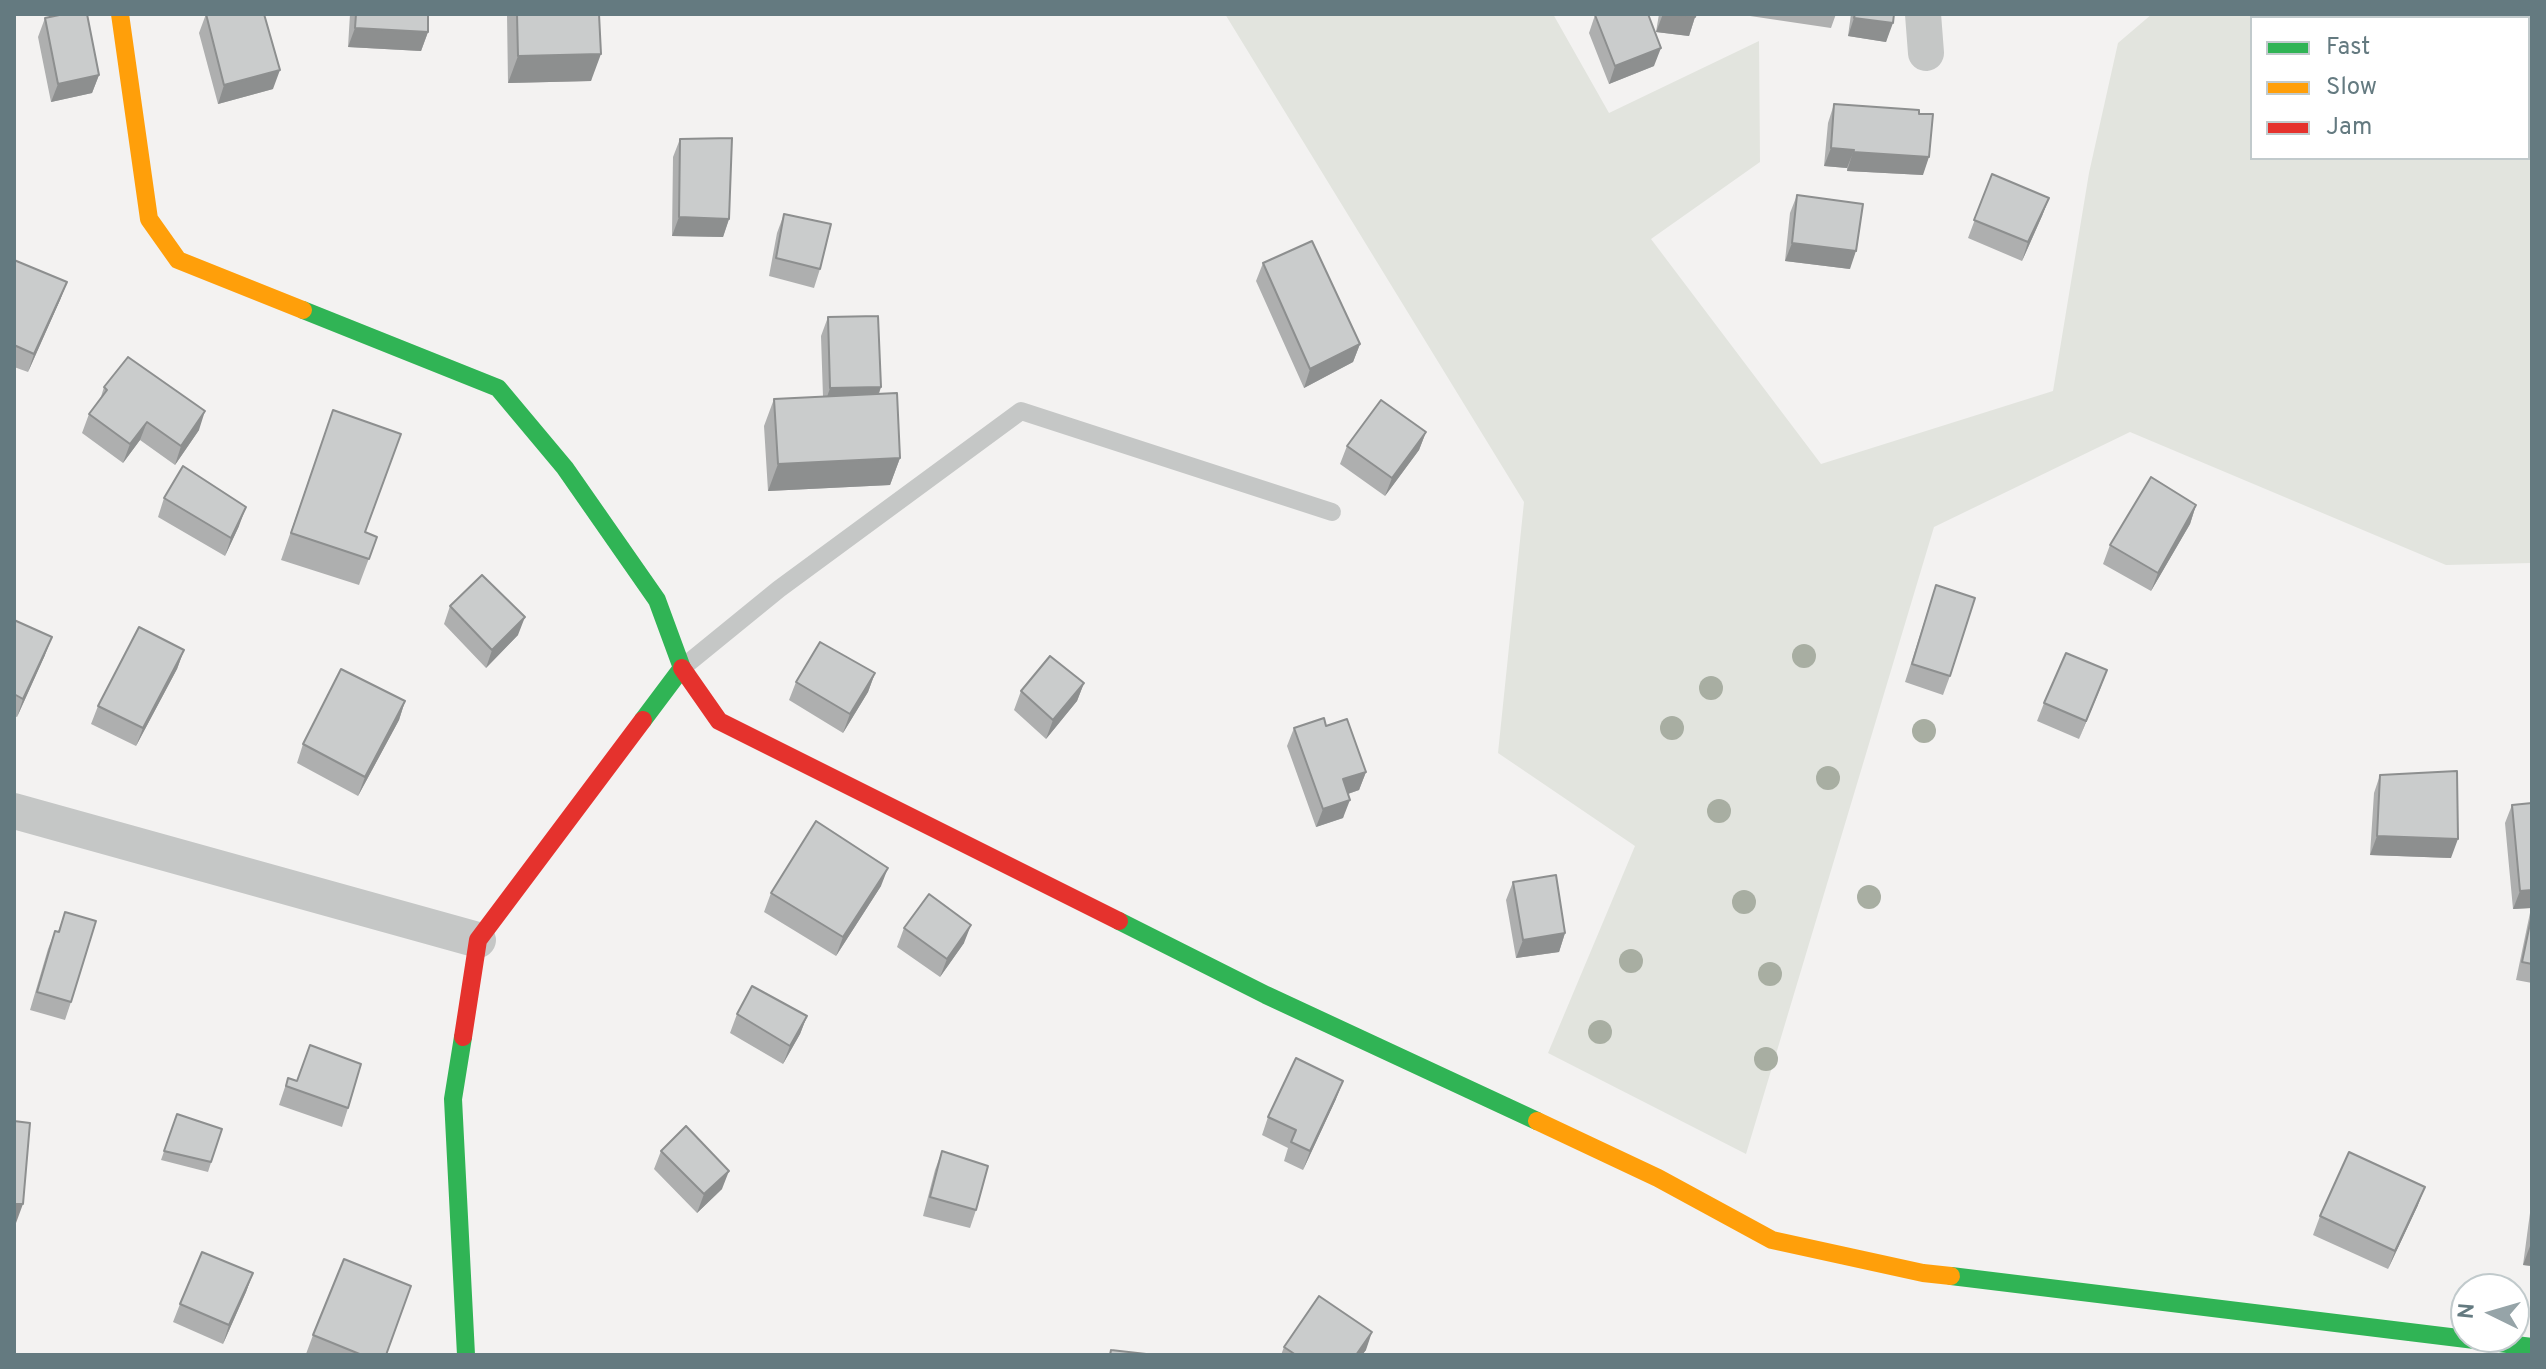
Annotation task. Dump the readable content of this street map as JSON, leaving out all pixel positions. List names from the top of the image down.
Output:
{
  "legend": ["Fast", "Slow", "Jam"],
  "north": "left"
}
